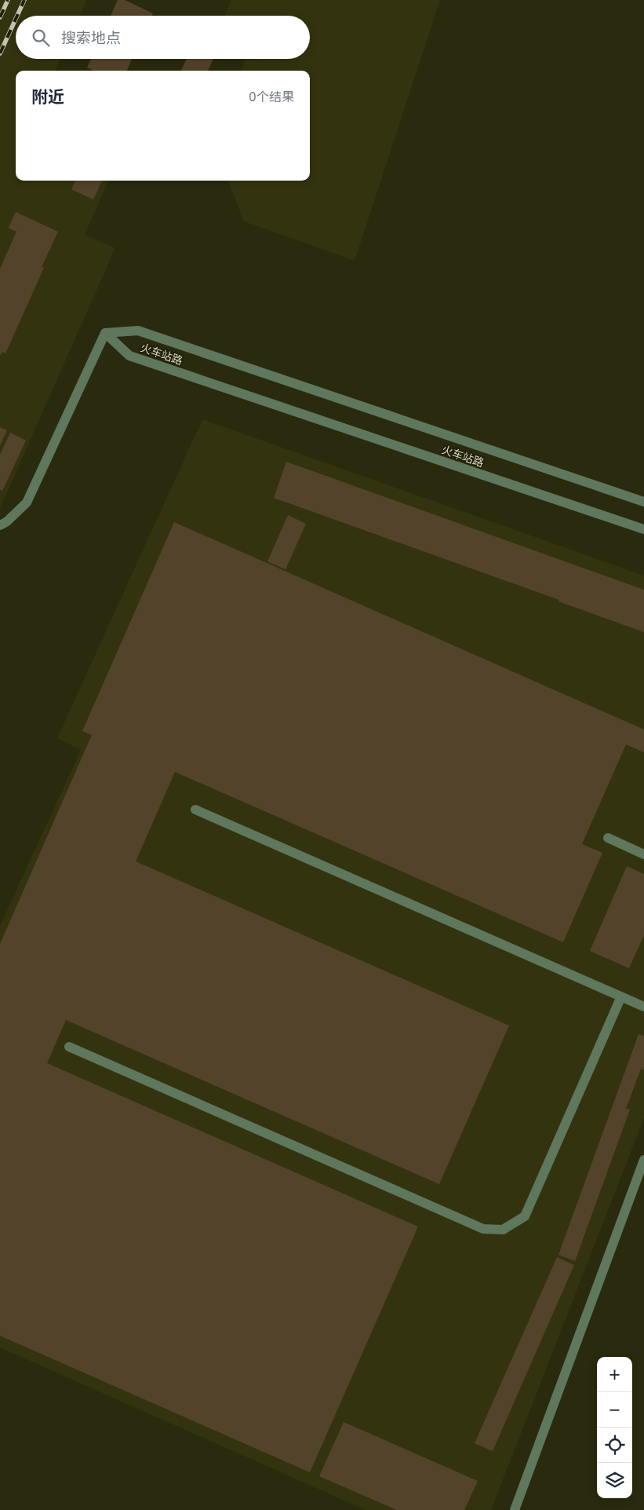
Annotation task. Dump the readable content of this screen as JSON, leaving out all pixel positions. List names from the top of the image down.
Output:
{
  "streets": {
    "street": ["火车站路"]
  },
  "page": {
    "search": "搜索地点",
    "heading": ["附近", "0个结果"],
    "map_buttons": ["+", "−"]
  }
}
